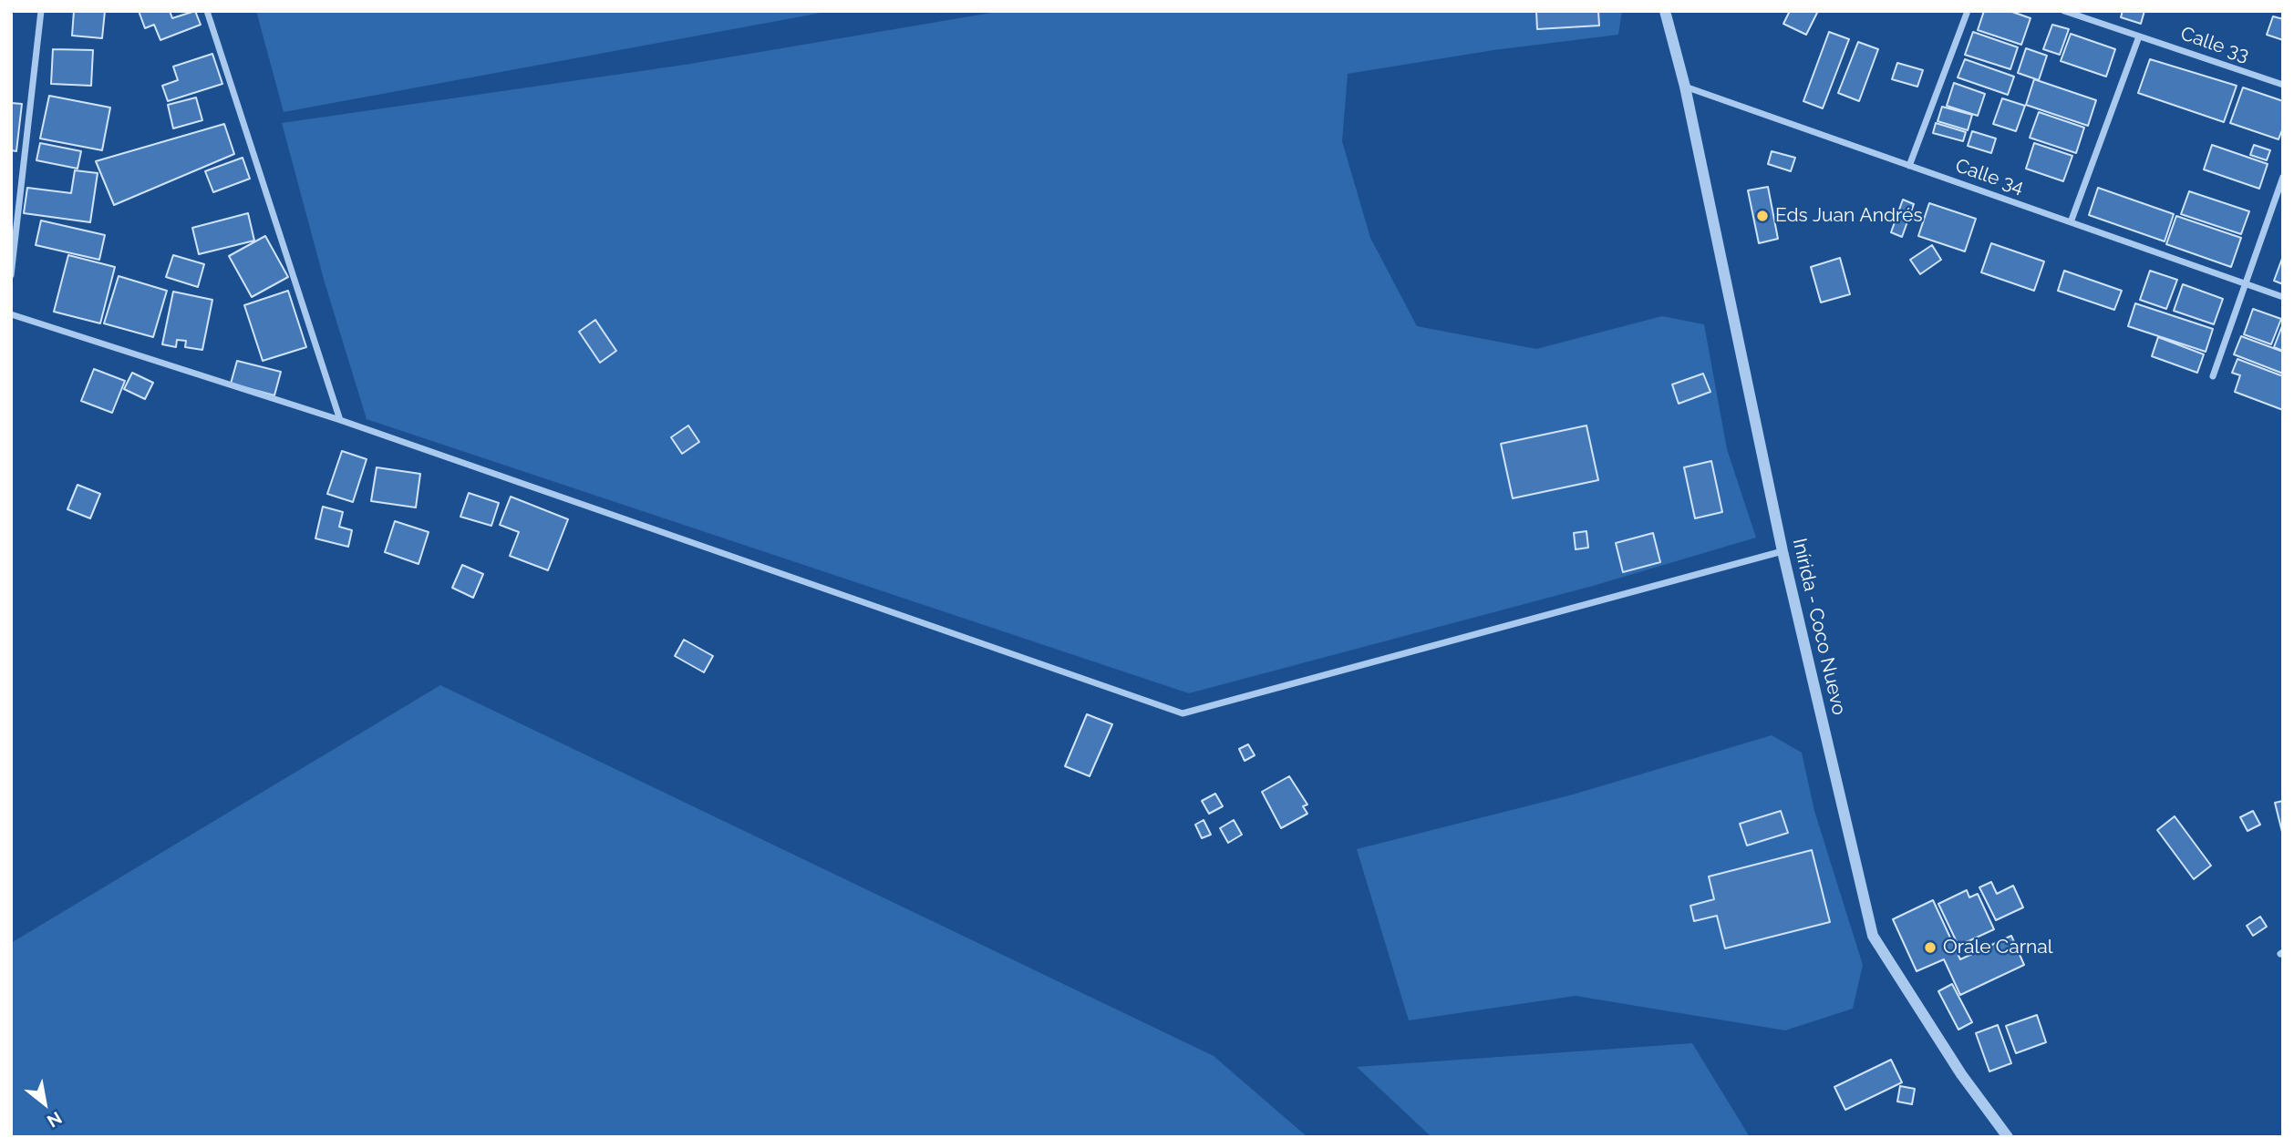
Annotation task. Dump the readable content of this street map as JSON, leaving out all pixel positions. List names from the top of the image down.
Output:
{
  "streets": {
    "street": ["Calle 33", "Calle 34", "Inírida - Coco Nuevo"]
  },
  "crossings": [
    ["Calle 34", "Inírida - Coco Nuevo"]
  ],
  "places": ["Eds Juan Andrés", "Orale Carnal"],
  "north": "bottom right"
}
